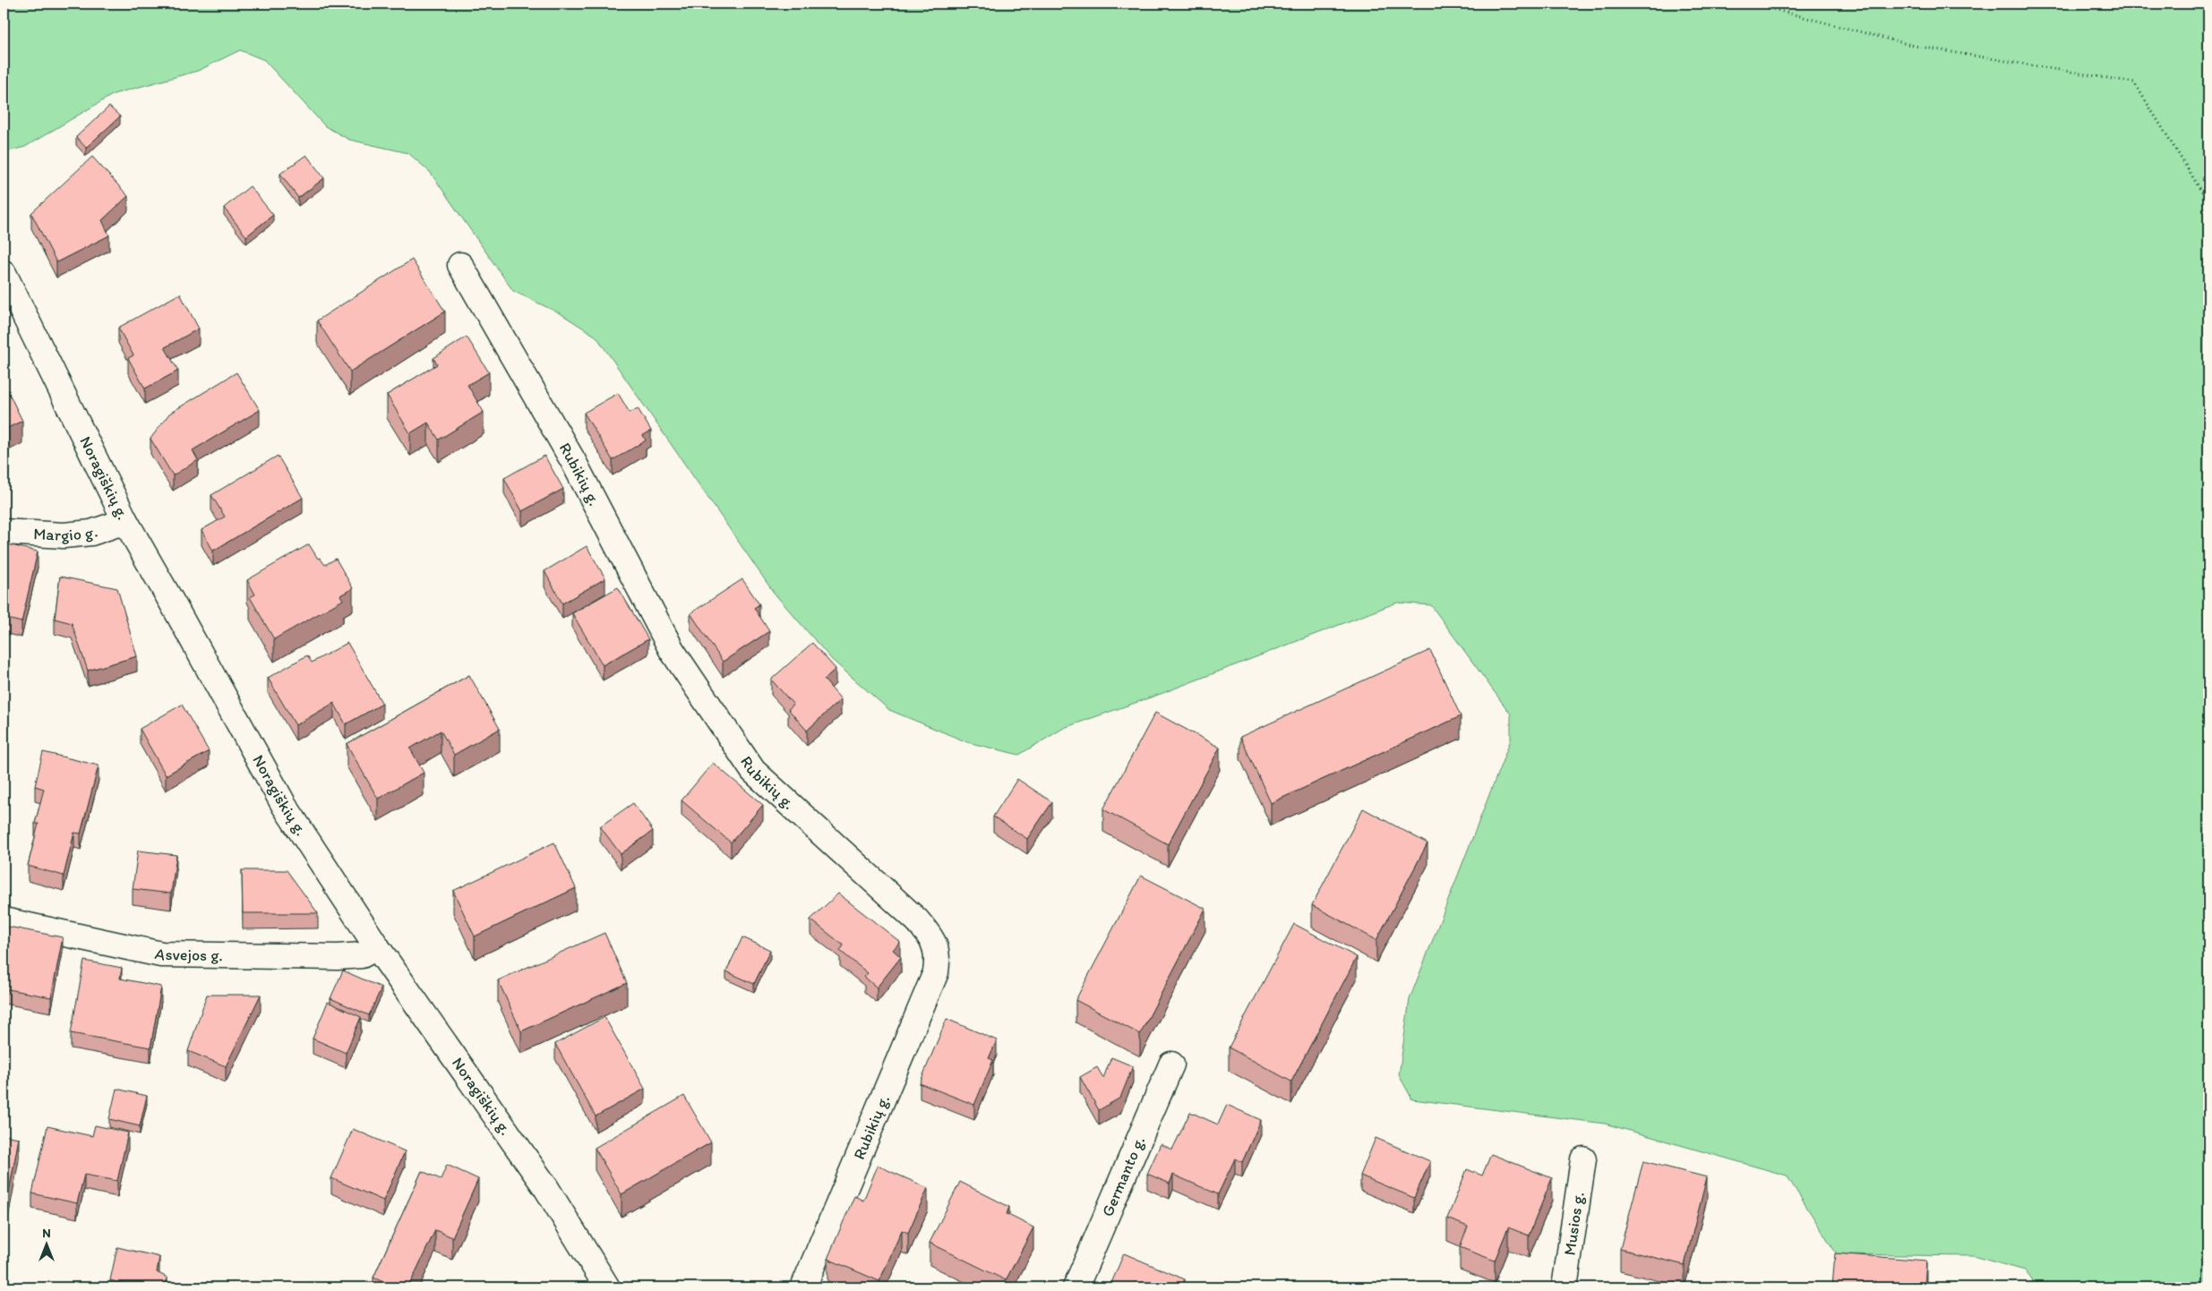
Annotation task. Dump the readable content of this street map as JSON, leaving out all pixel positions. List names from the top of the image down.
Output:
{
  "streets": {
    "street": [
      "Rubikių g.",
      "Noragiškių g.",
      "Margio g.",
      "Asvejos g.",
      "Germanto g.",
      "Musios g."
    ]
  },
  "crossings": [
    ["Noragiškių g.", "Margio g."],
    ["Noragiškių g.", "Asvejos g."]
  ],
  "north": "top"
}
